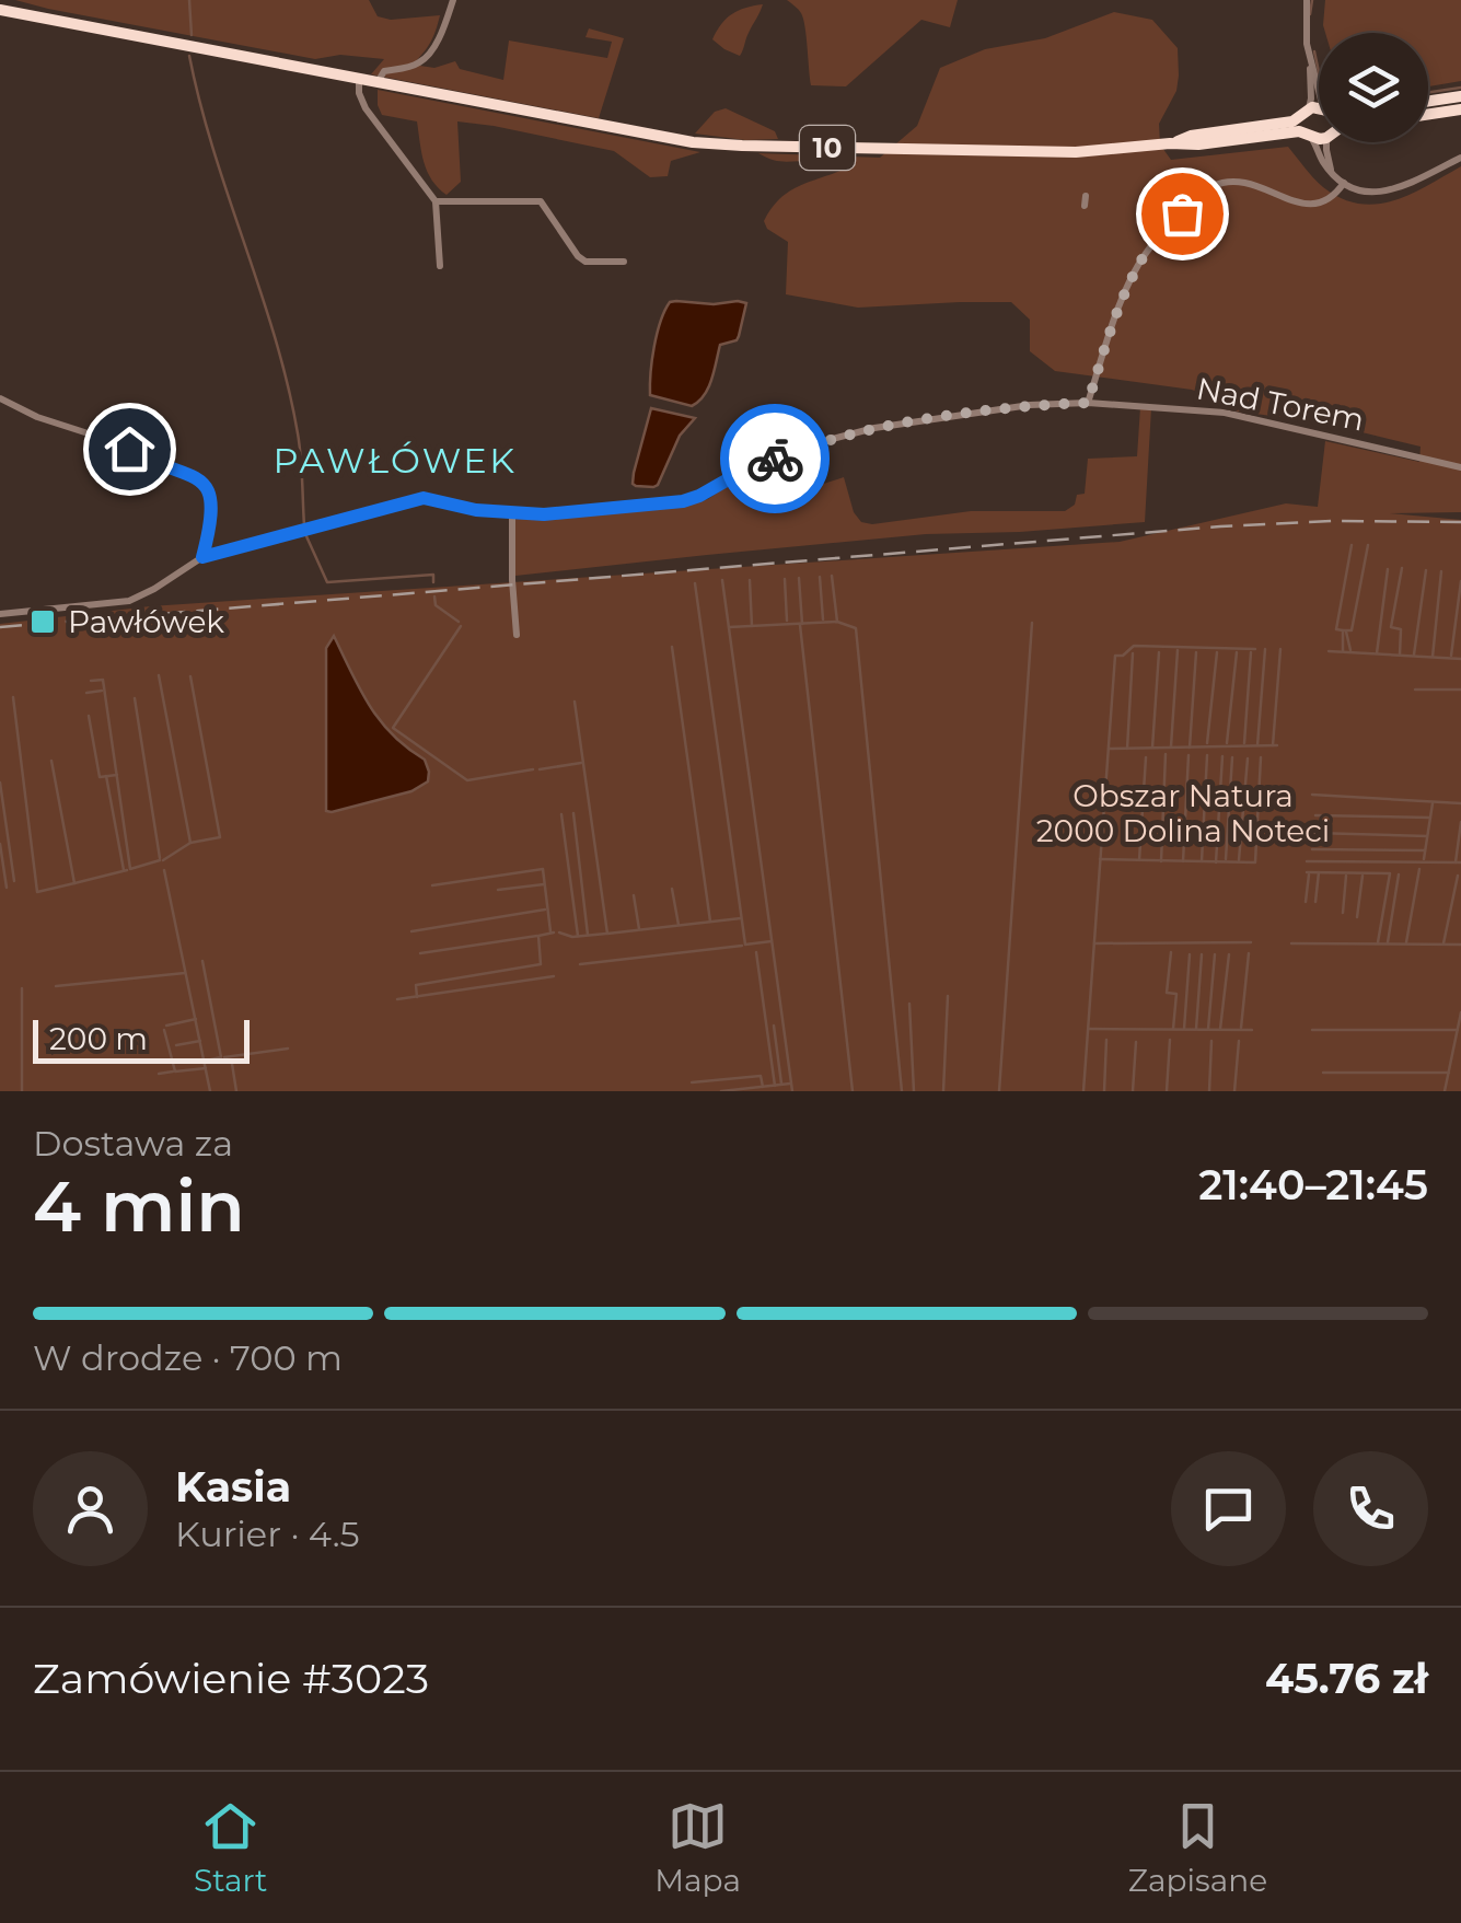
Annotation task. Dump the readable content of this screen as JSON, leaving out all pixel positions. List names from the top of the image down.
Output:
{
  "streets": {
    "highway": ["10"],
    "street": ["Nad Torem"]
  },
  "districts": ["PAWŁÓWEK"],
  "parks": ["Obszar Natura 2000 Dolina Noteci"],
  "places": {
    "transit": ["Pawłówek"]
  },
  "scale_bar": "200 m",
  "page": {
    "scale": "200 m",
    "heading": ["4 min", "Dostawa za", "21:40–21:45"],
    "panel": [
      "Kasia",
      "Kurier · 4.5",
      "Zamówienie #3023",
      "45.76 zł"
    ],
    "bar": "W drodze · 700 m",
    "tabs": ["Start", "Mapa", "Zapisane"]
  }
}
